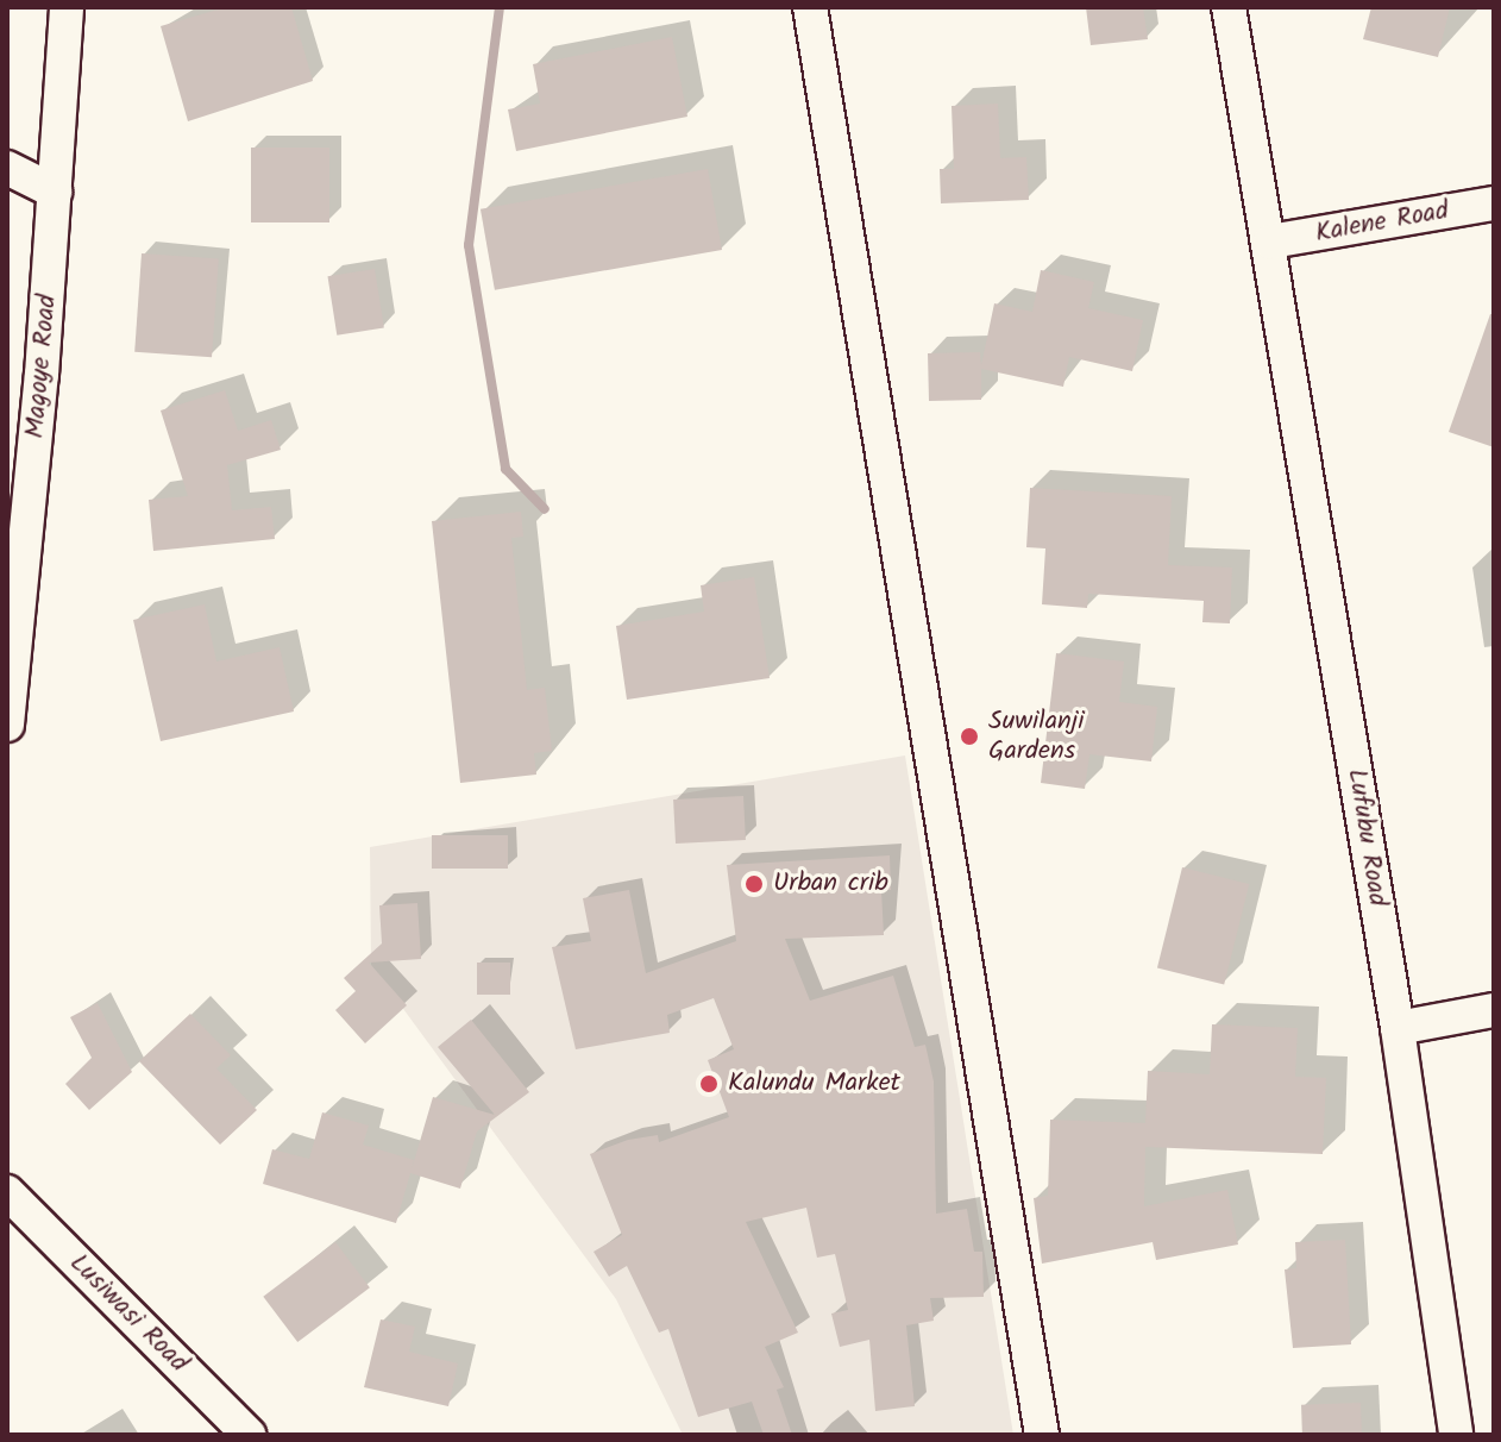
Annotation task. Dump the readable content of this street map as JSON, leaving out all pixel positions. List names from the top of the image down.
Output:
{
  "streets": {
    "street": [
      "Kalene Road",
      "Magoye Road",
      "Lufubu Road",
      "Lusiwasi Road"
    ]
  },
  "crossings": [
    ["Kalene Road", "Lufubu Road"]
  ],
  "places": ["Suwilanji Gardens", "Urban crib", "Kalundu Market"]
}
